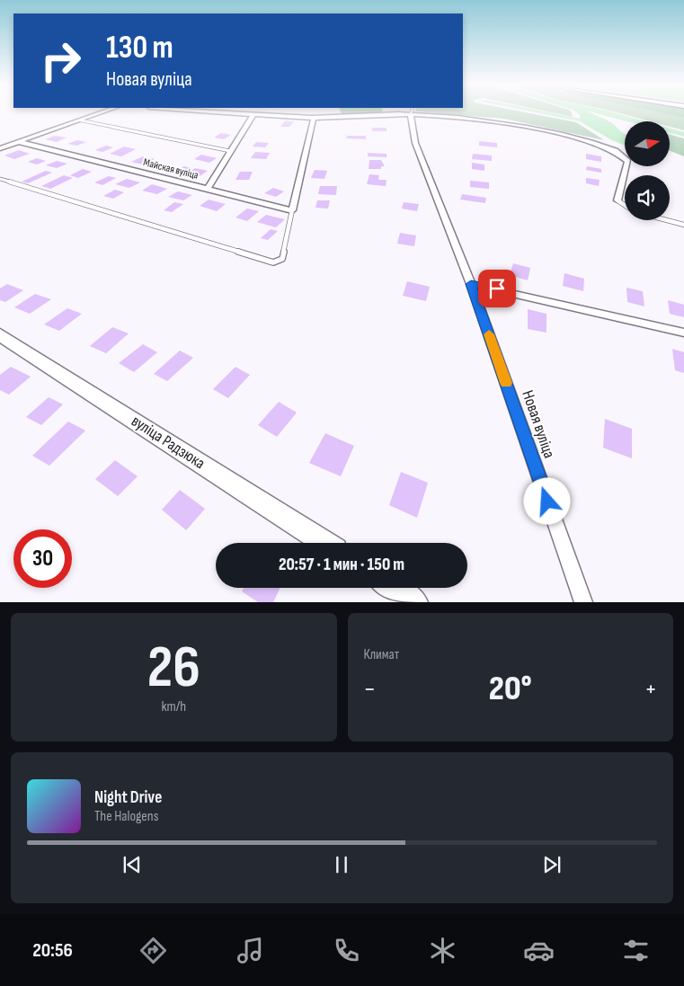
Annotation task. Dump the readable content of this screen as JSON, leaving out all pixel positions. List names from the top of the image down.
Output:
{
  "streets": {
    "main road": ["вуліца Радзюка"],
    "street": ["Майская вуліца", "Новая вуліца"]
  },
  "north": "right",
  "page": {
    "turn": ["130 m", "Новая вуліца"],
    "limit": "30",
    "trip": "20:57 · 1 мин · 150 m",
    "tile": [
      ["26", "km/h"],
      "Климат"
    ],
    "heat": ["−", "20°", "+"],
    "song": ["Night Drive", "The Halogens"],
    "tabs": "20:56"
  }
}
